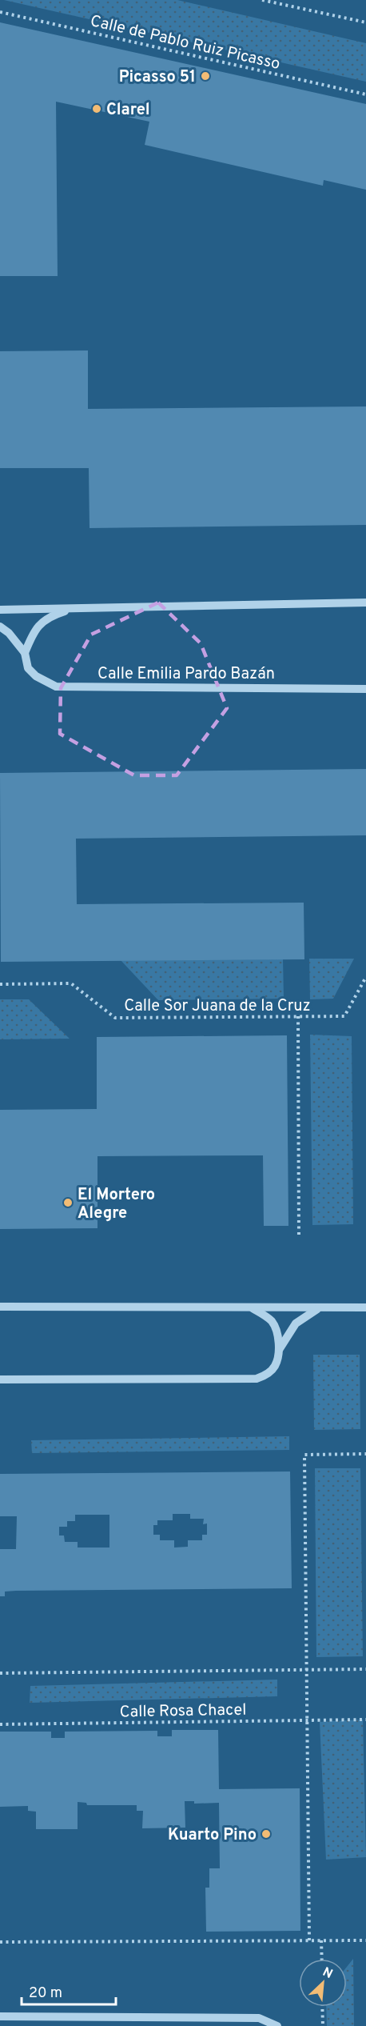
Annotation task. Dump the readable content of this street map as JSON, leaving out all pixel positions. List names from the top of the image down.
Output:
{
  "streets": {
    "street": ["Calle Emilia Pardo Bazán"],
    "path": ["Calle de Pablo Ruiz Picasso", "Calle Sor Juana de la Cruz", "Calle Rosa Chacel"]
  },
  "places": [
    "Picasso 51",
    "Clarel",
    "El Mortero Alegre",
    "Kuarto Pino"
  ],
  "scale_bar": "20 m",
  "north": "top right"
}
